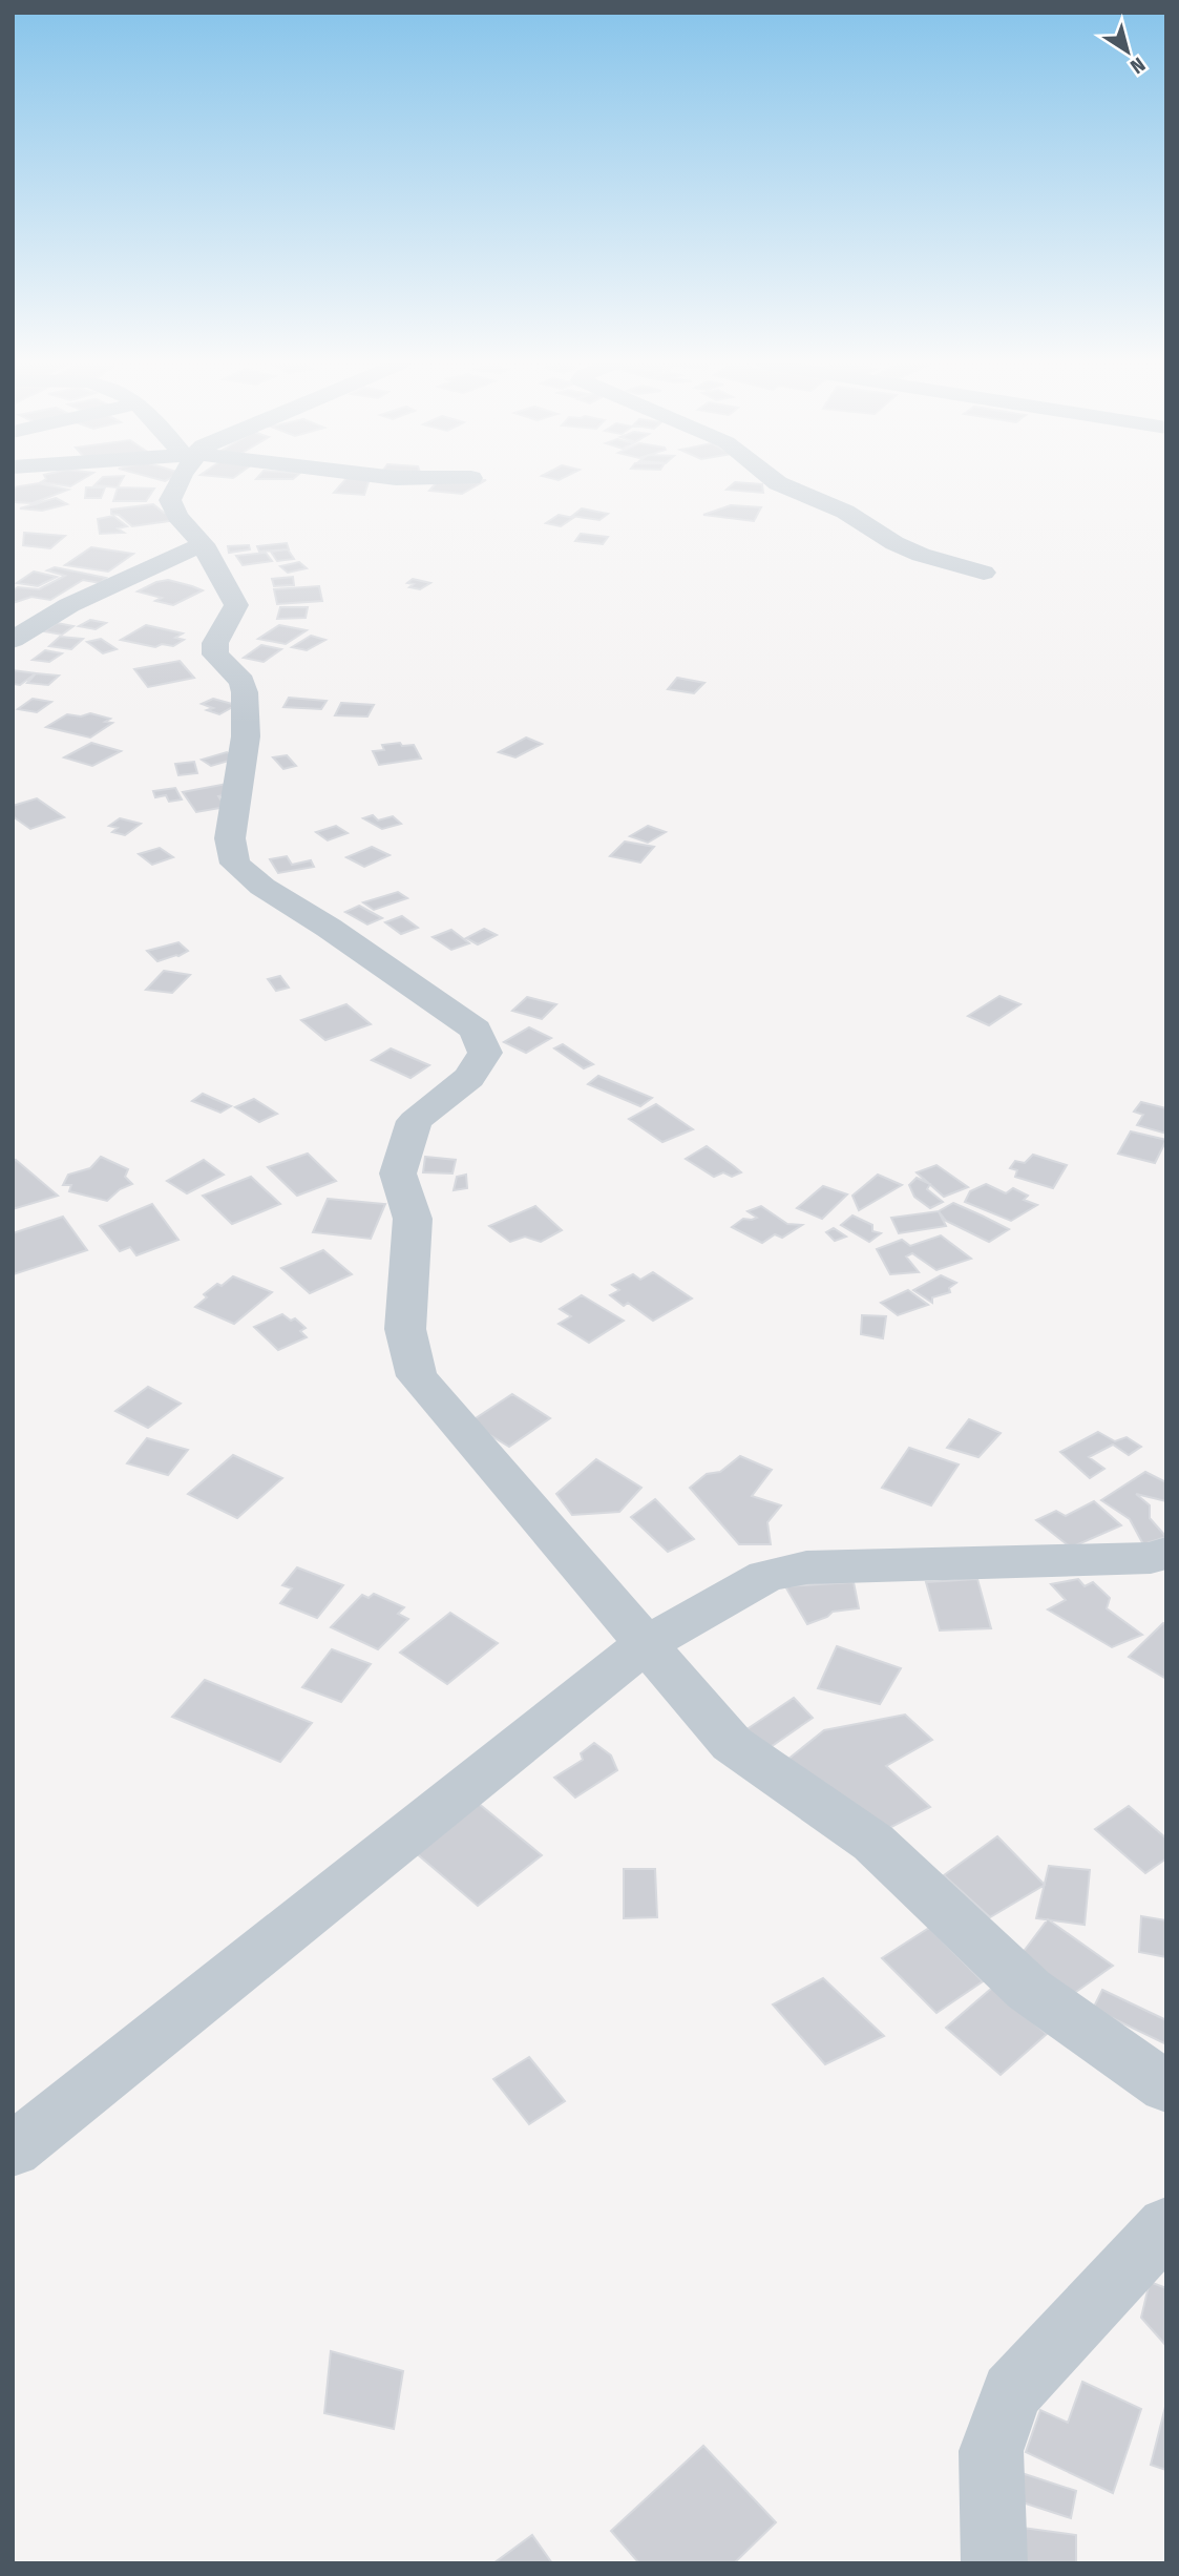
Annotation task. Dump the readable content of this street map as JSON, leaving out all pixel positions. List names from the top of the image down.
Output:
{
  "north": "bottom right"
}
